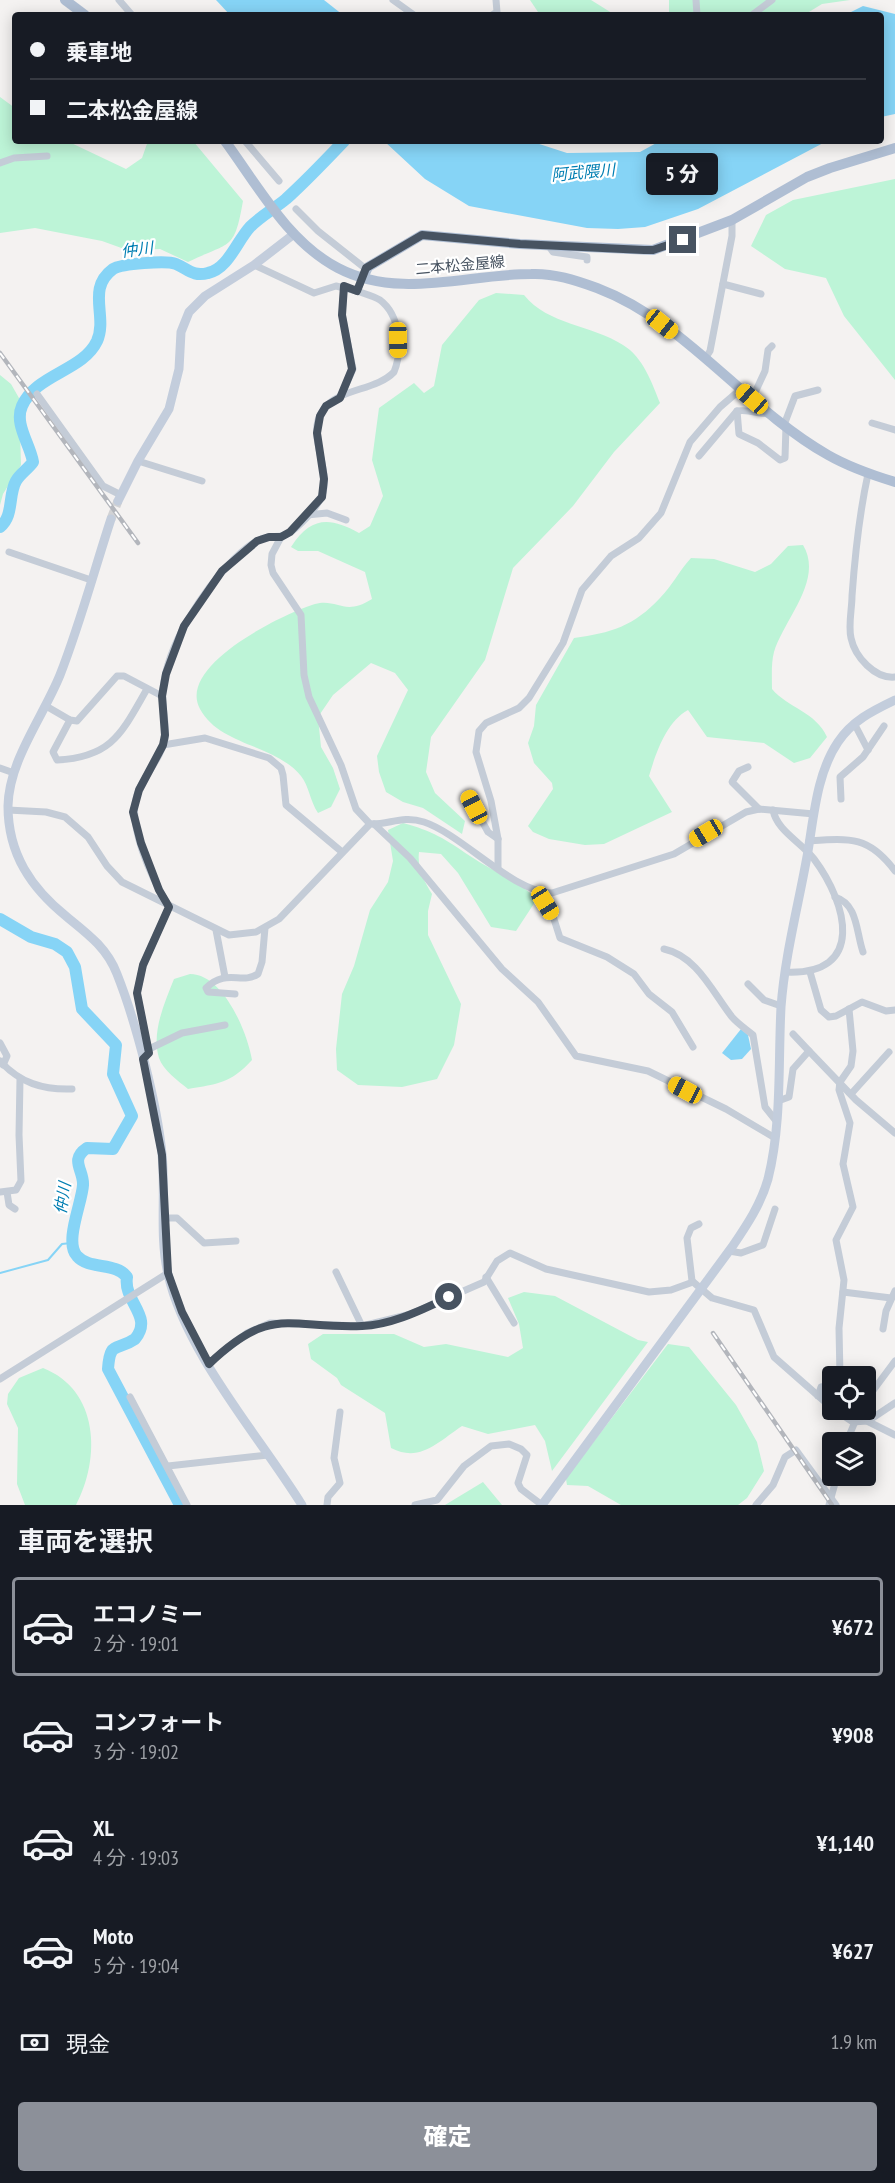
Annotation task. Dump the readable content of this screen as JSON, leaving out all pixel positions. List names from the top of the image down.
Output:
{
  "streets": {
    "main road": ["二本松金屋線"]
  },
  "water": ["阿武隈川", "仲川"],
  "page": {
    "banner": ["乗車地", "二本松金屋線"],
    "bubble": "5 分",
    "heading": "車両を選択",
    "list": [
      {
        "name": "エコノミー",
        "note": "2 分 · 19:01",
        "value": "¥672"
      },
      {
        "name": "コンフォート",
        "note": "3 分 · 19:02",
        "value": "¥908"
      },
      {
        "name": "XL",
        "note": "4 分 · 19:03",
        "value": "¥1,140"
      },
      {
        "name": "Moto",
        "note": "5 分 · 19:04",
        "value": "¥627"
      }
    ],
    "pay": ["現金", "1.9 km"],
    "buttons": "確定"
  }
}
